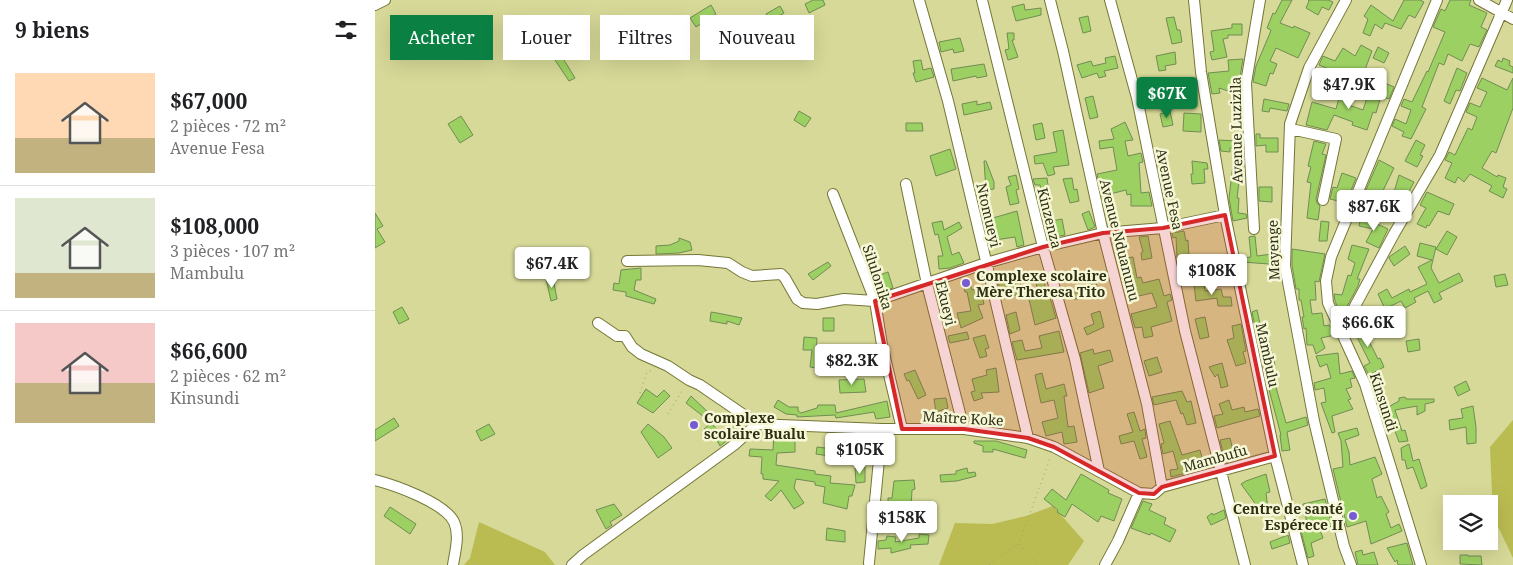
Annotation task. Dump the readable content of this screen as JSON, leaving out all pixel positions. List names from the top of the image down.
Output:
{
  "streets": {
    "street": [
      "Avenue Luzizila",
      "Avenue Fesa",
      "Ntomueyi",
      "Kinzenza",
      "Avenue Nduanunu",
      "Mayenge",
      "Silulonika",
      "Ekueyi",
      "Mambulu",
      "Kinsundi",
      "Maître Koke",
      "Mambufu"
    ]
  },
  "crossings": [
    ["Avenue Fesa", "Mambufu"],
    ["Ntomueyi", "Maître Koke"],
    ["Kinzenza", "Maître Koke"],
    ["Avenue Nduanunu", "Mambufu"],
    ["Silulonika", "Maître Koke"],
    ["Ekueyi", "Maître Koke"],
    ["Mambulu", "Mambufu"]
  ],
  "places": ["Complexe scolaire Mère Theresa Tito", "Complexe scolaire Bualu", "Centre de santé Espérece II"],
  "page": {
    "heading": "9 biens",
    "chip": [
      "Acheter",
      "Louer",
      "Filtres",
      "Nouveau"
    ],
    "list": [
      {
        "name": "$67,000",
        "note": "2 pièces · 72 m² · Avenue Fesa"
      },
      {
        "name": "$108,000",
        "note": "3 pièces · 107 m² · Mambulu"
      },
      {
        "name": "$66,600",
        "note": "2 pièces · 62 m² · Kinsundi"
      }
    ],
    "price": [
      "$47.9K",
      "$67K",
      "$87.6K",
      "$67.4K",
      "$108K",
      "$66.6K",
      "$82.3K",
      "$105K",
      "$158K"
    ]
  }
}
